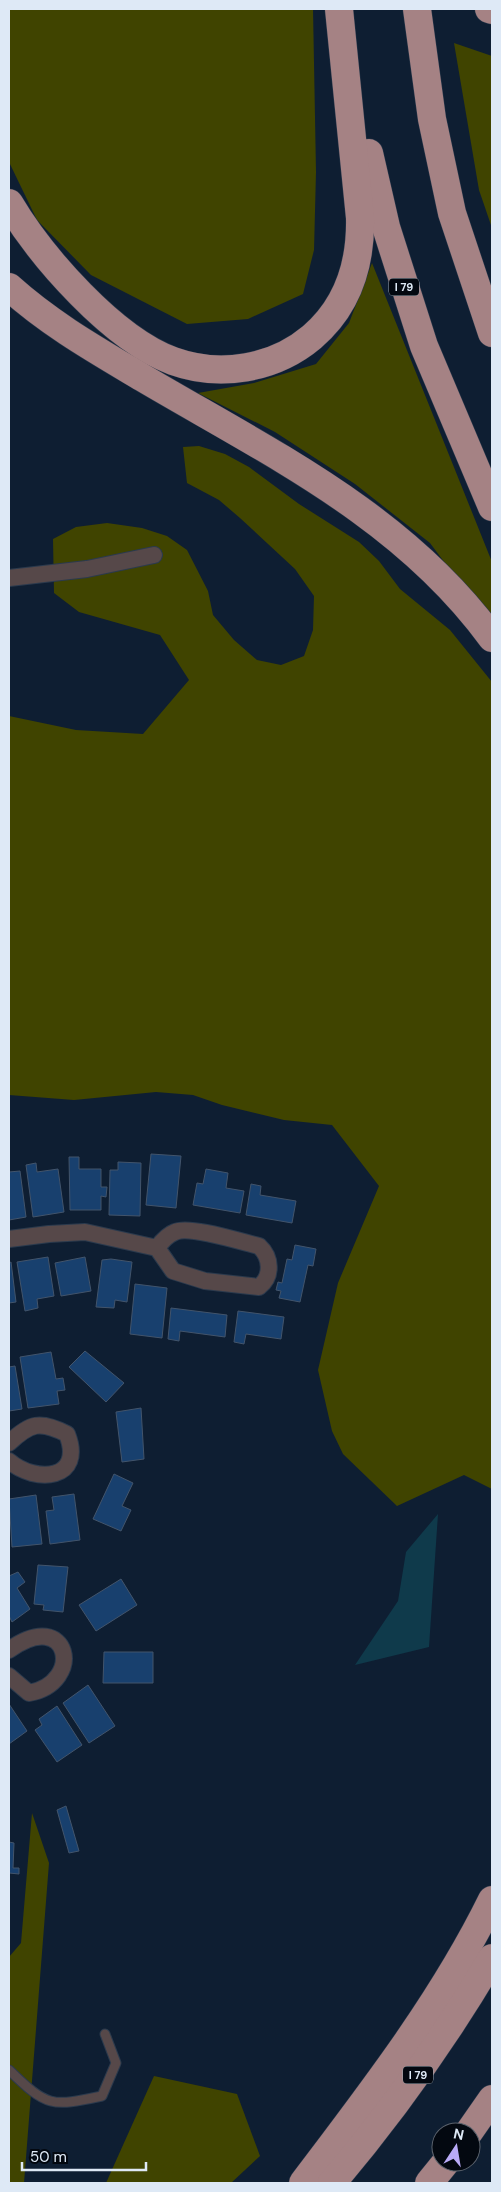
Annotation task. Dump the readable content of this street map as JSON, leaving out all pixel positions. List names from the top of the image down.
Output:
{
  "streets": {
    "highway": ["I 79"]
  },
  "scale_bar": "50 m",
  "north": "top"
}
